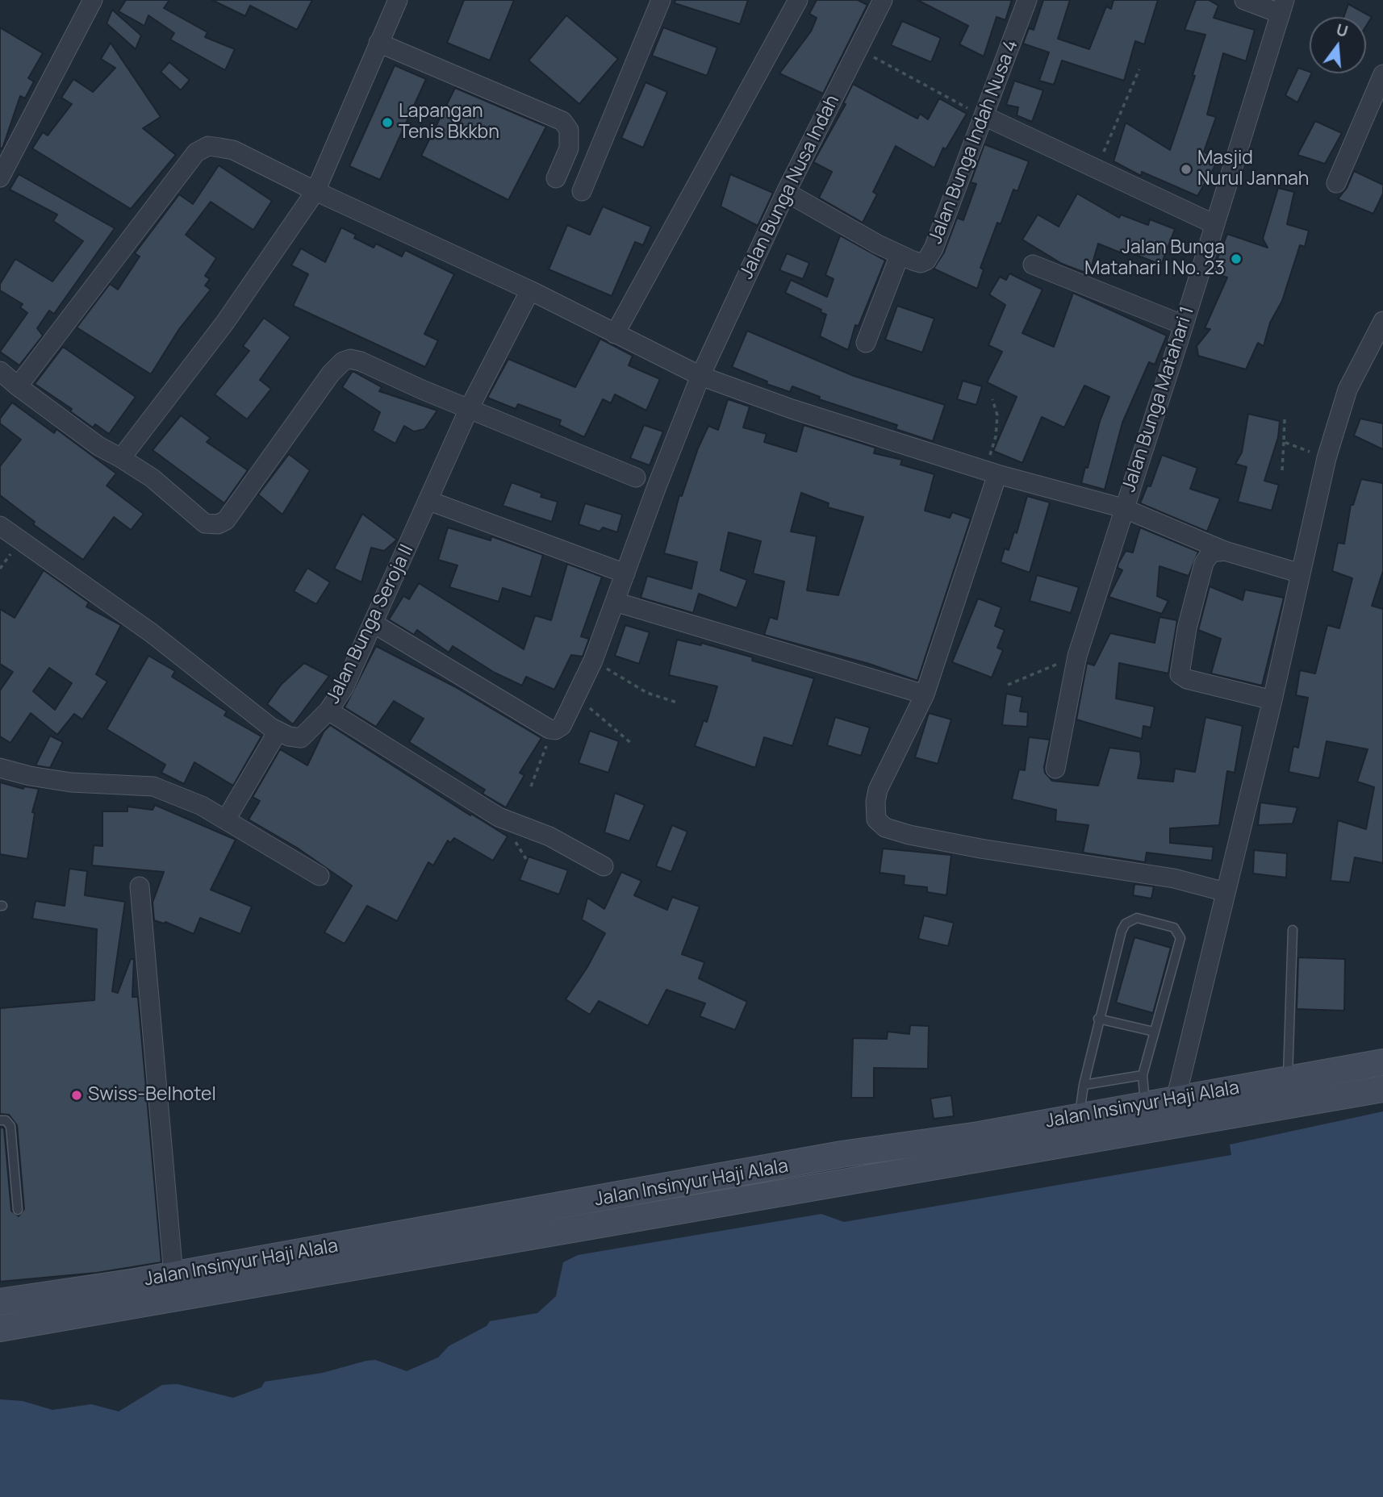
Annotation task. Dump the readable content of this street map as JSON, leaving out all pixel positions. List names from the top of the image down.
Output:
{
  "streets": {
    "main road": ["Jalan Insinyur Haji Alala"],
    "street": [
      "Jalan Bunga Indah Nusa 4",
      "Jalan Bunga Nusa Indah",
      "Jalan Bunga Matahari 1",
      "Jalan Bunga Seroja II"
    ]
  },
  "crossings": [
    ["Jalan Bunga Indah Nusa 4", "Jalan Bunga Nusa Indah"]
  ],
  "places": [
    "Lapangan Tenis Bkkbn",
    "Masjid Nurul Jannah",
    "Jalan Bunga Matahari I No. 23",
    "Swiss-Belhotel"
  ],
  "north": "top"
}
